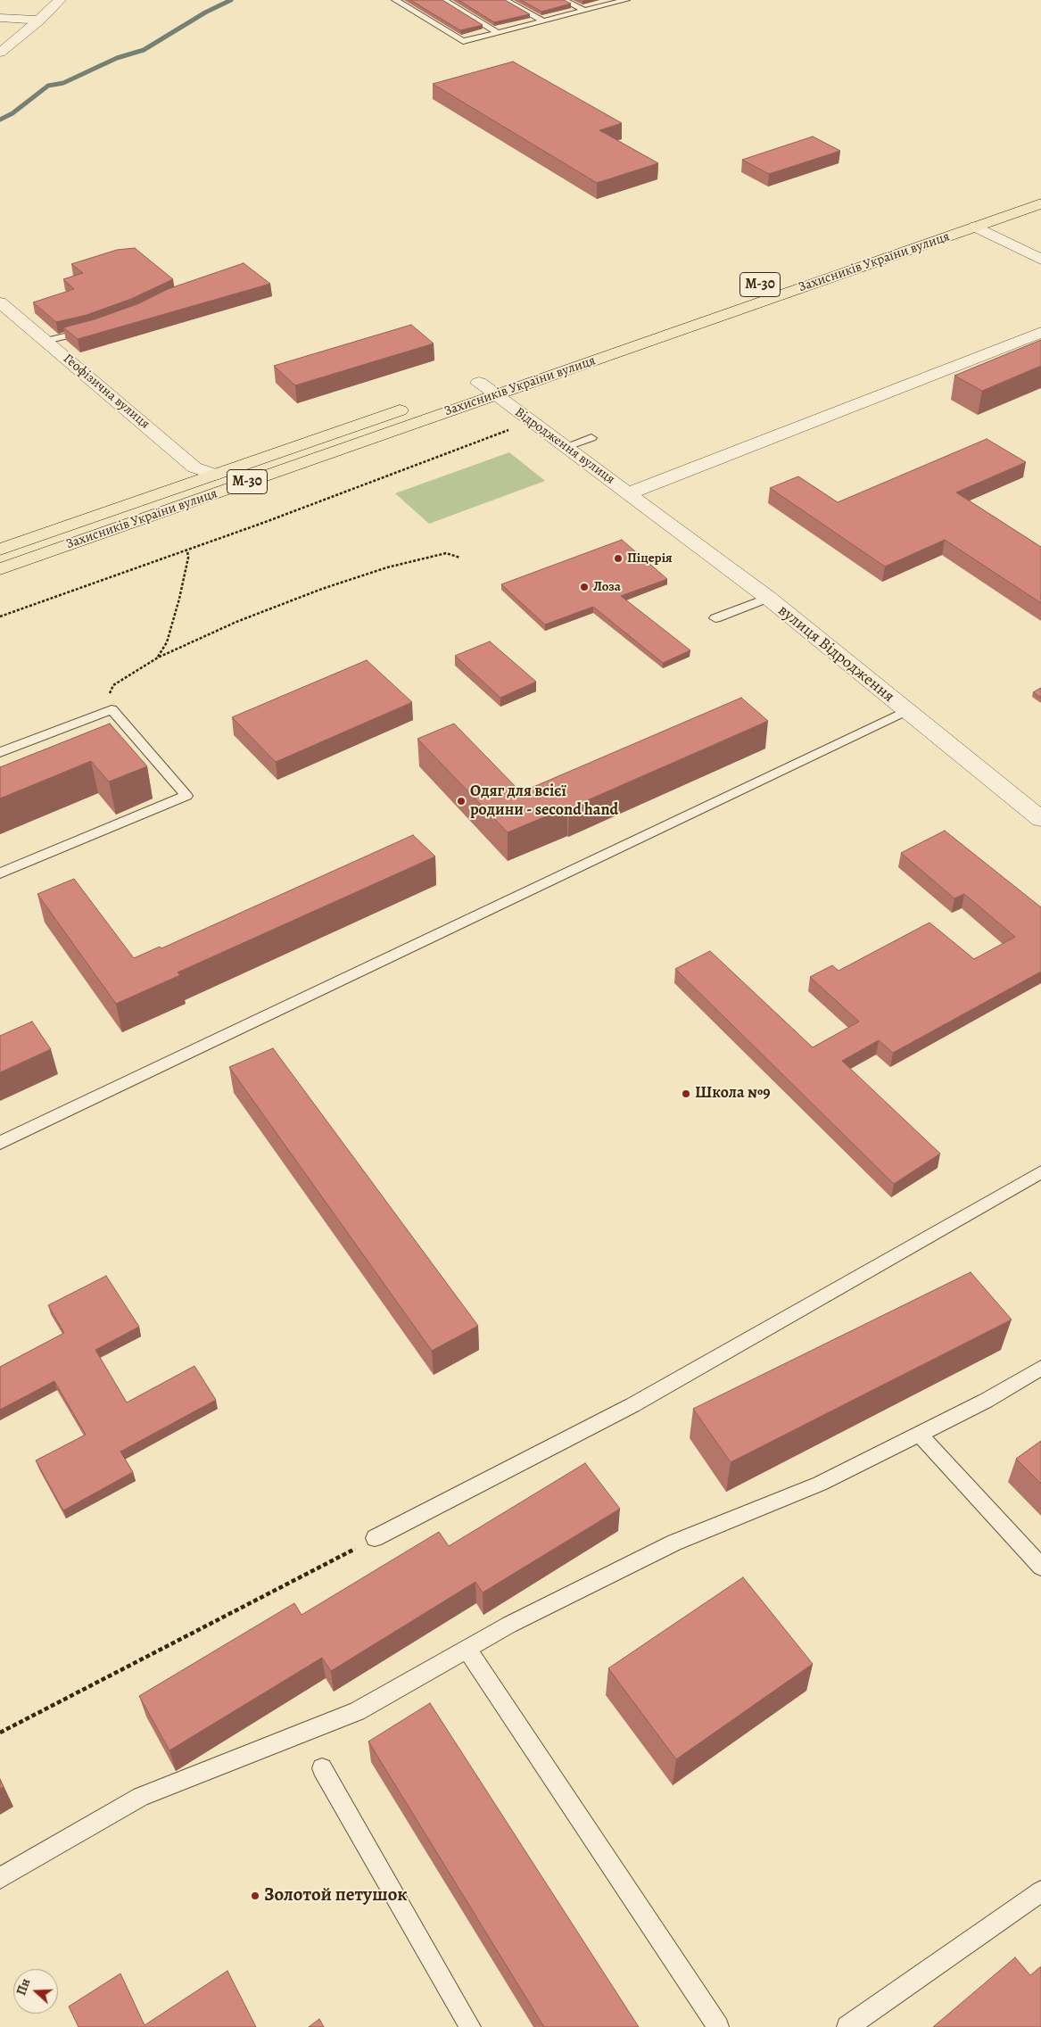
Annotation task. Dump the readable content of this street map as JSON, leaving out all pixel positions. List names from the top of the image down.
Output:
{
  "streets": {
    "highway": ["Захисників України вулиця", "М-30"],
    "street": ["Геофізична вулиця", "Відродження вулиця", "вулиця Відродження"]
  },
  "crossings": [
    ["Захисників України вулиця", "Геофізична вулиця"],
    ["Захисників України вулиця", "Відродження вулиця"],
    ["Відродження вулиця", "вулиця Відродження"]
  ],
  "places": [
    "Піцерія",
    "Лоза",
    "Одяг для всієї родини - second hand",
    "Школа №9",
    "Золотой петушок"
  ],
  "north": "left"
}
